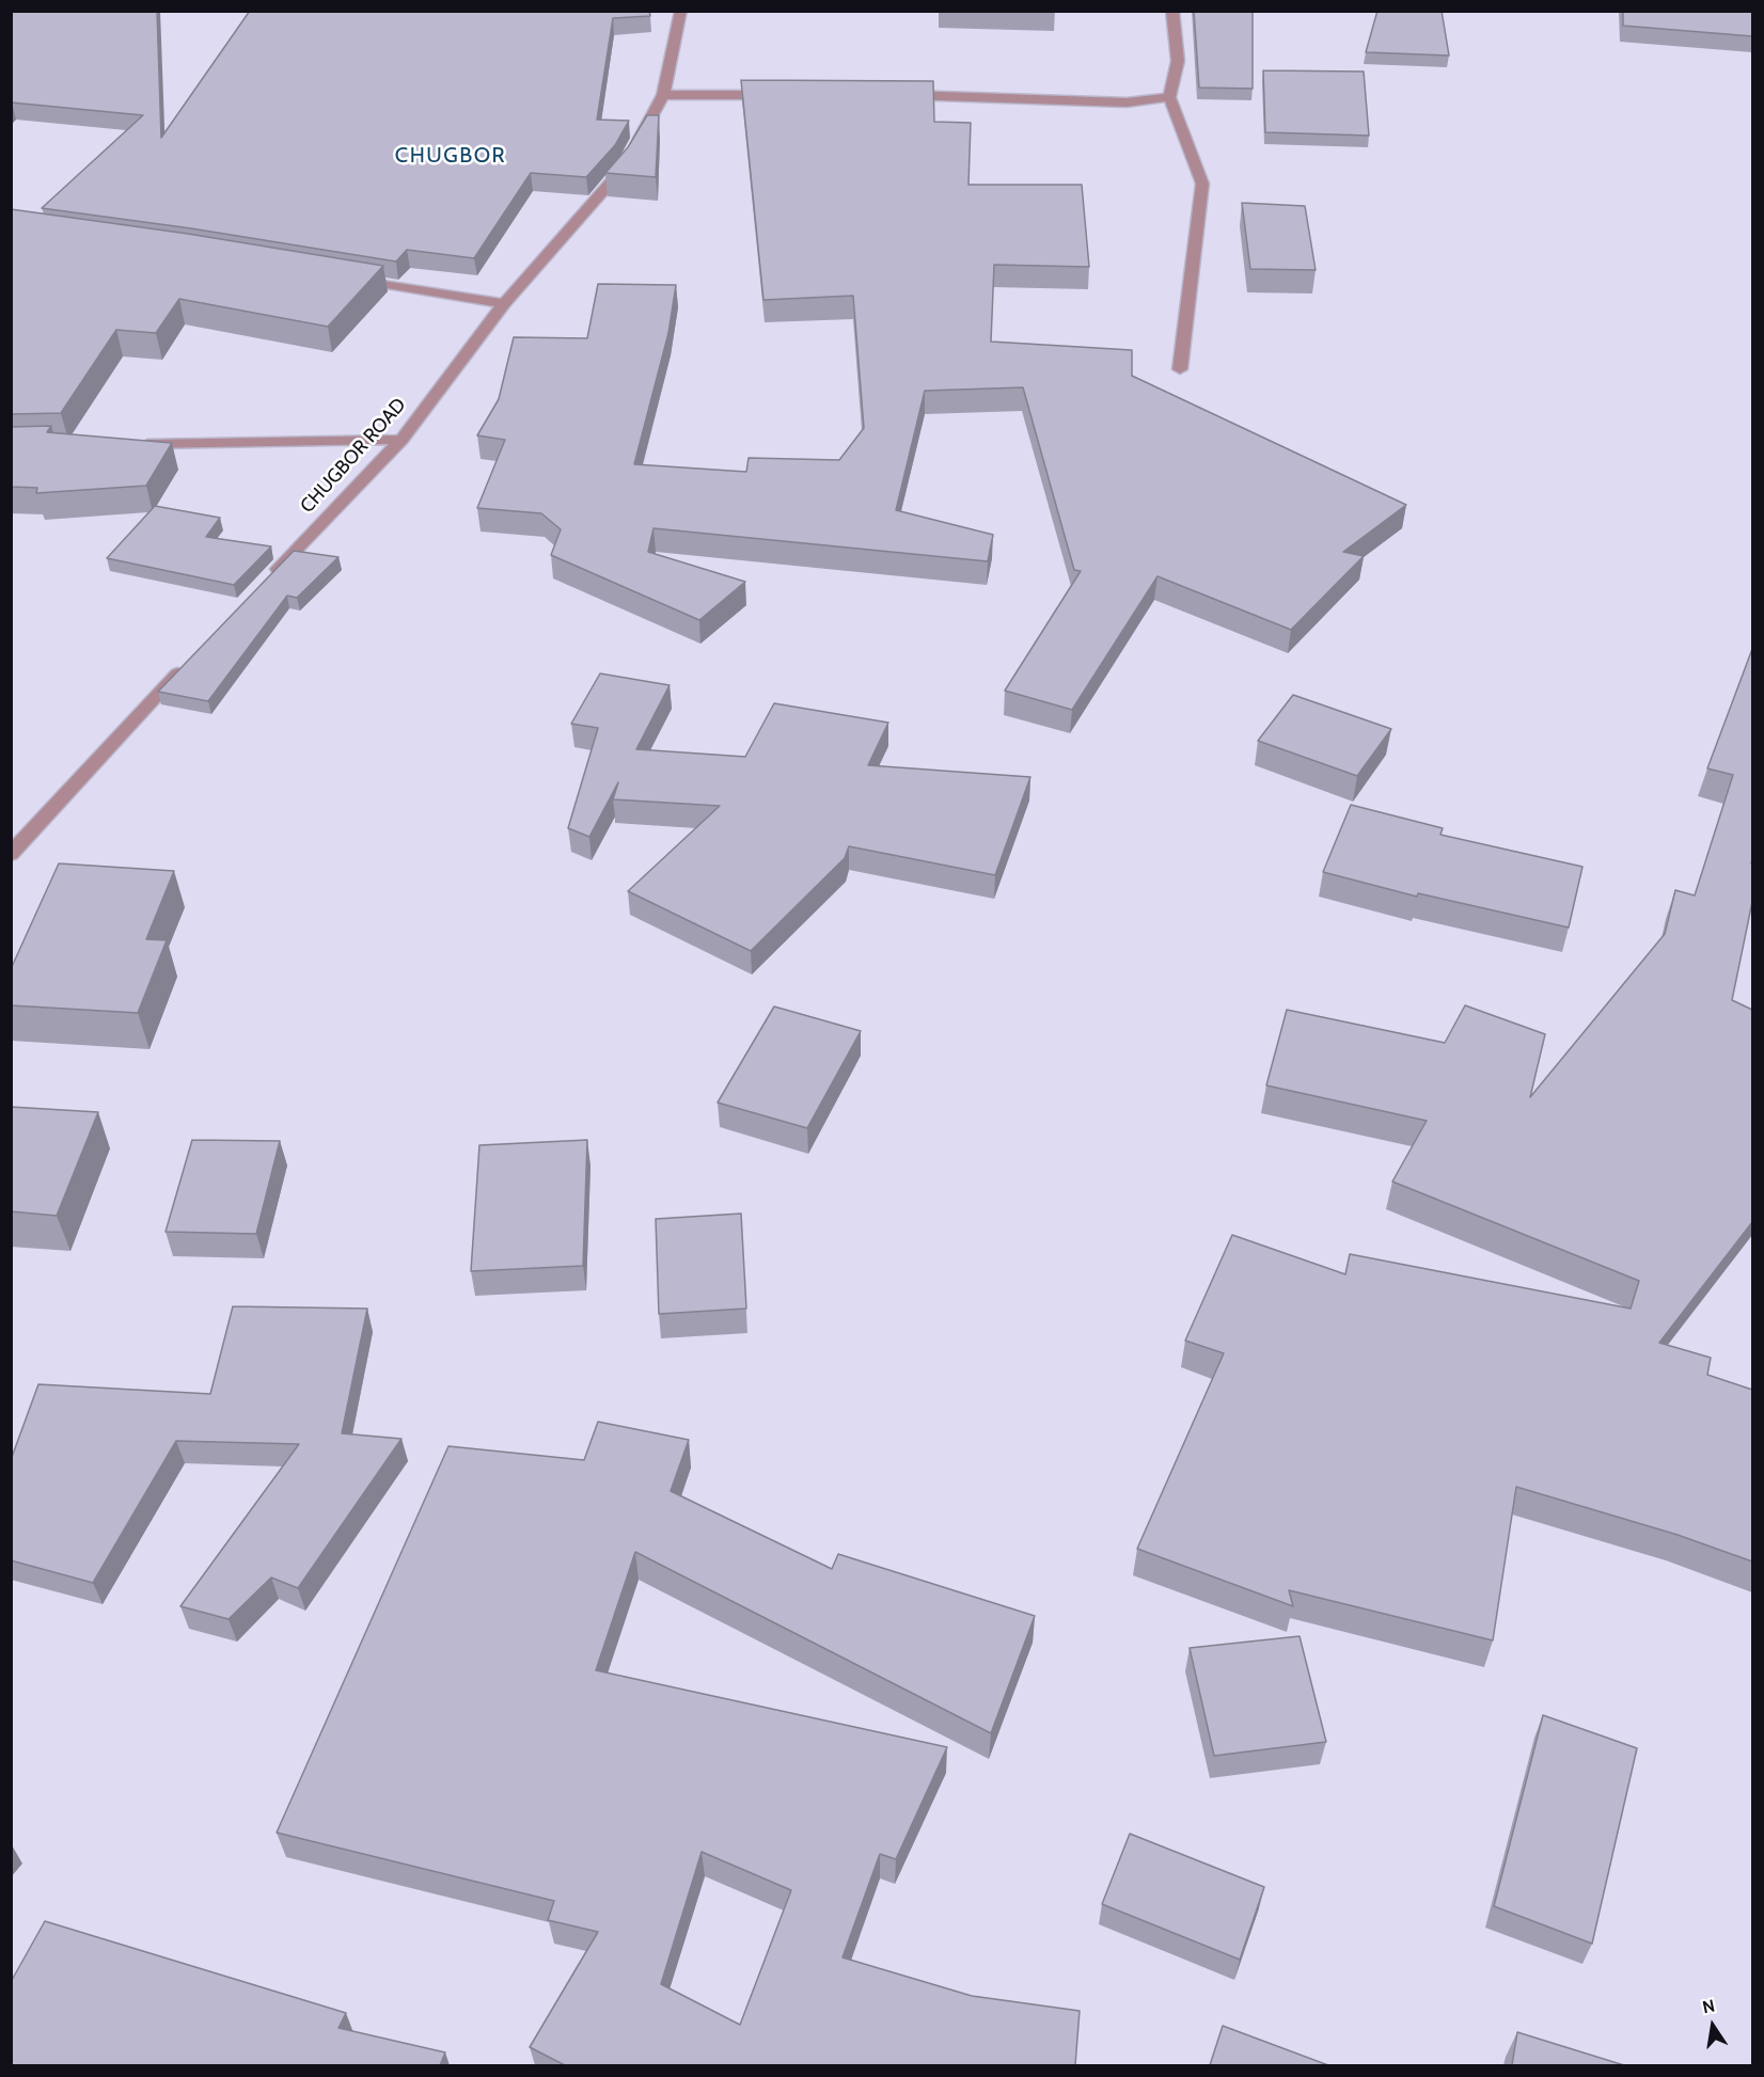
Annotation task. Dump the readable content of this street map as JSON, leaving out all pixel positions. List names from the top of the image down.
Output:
{
  "streets": {
    "street": ["CHUGBOR ROAD"]
  },
  "districts": ["CHUGBOR"],
  "north": "top"
}
